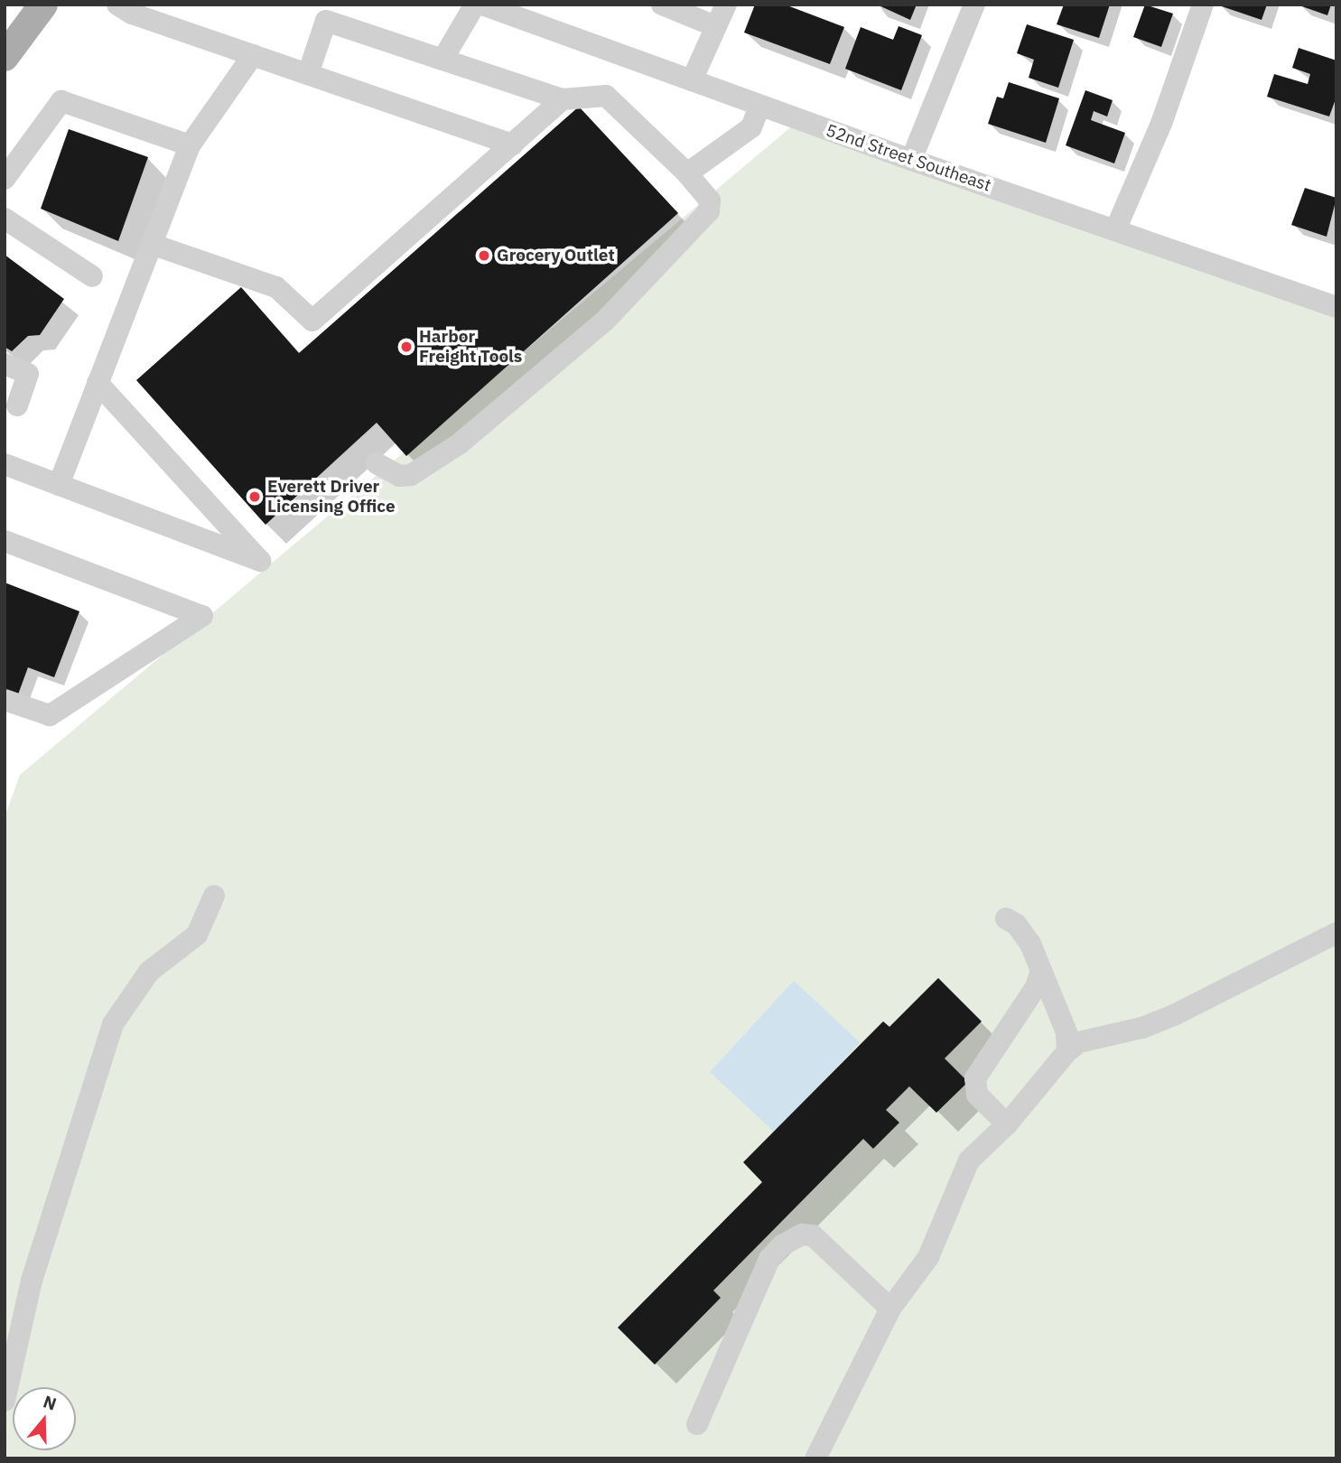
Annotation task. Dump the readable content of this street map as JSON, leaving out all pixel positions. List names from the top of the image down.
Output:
{
  "streets": {
    "street": ["52nd Street Southeast"]
  },
  "places": ["Grocery Outlet", "Harbor Freight Tools", "Everett Driver Licensing Office"],
  "north": "top"
}
